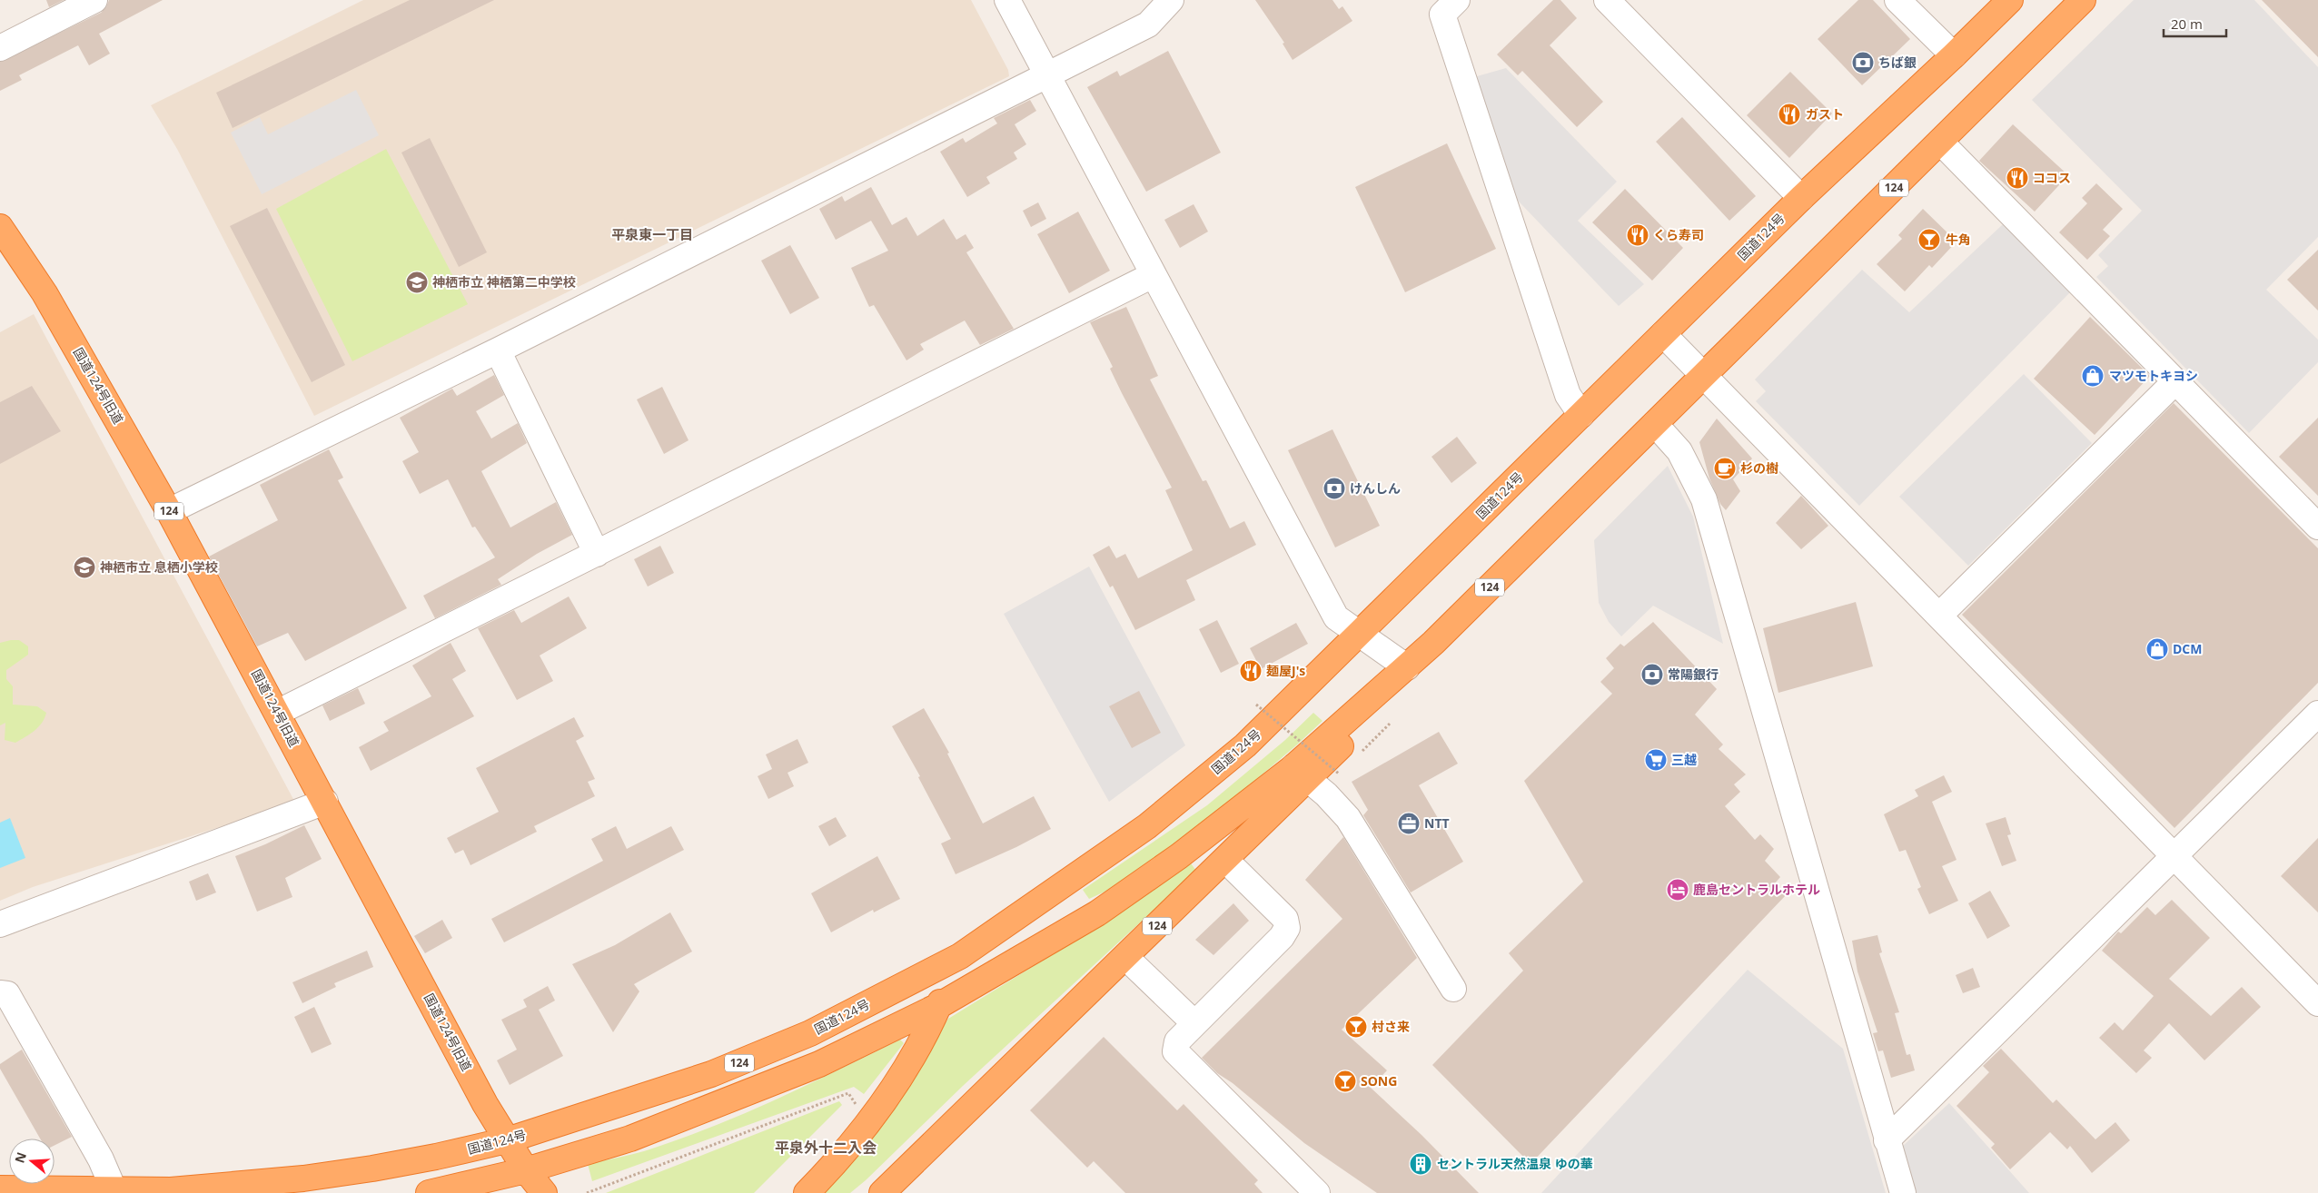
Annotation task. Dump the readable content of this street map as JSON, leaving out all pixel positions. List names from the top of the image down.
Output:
{
  "streets": {
    "highway": ["124", "国道124号", "国道124号旧道"]
  },
  "crossings": [
    ["124", "国道124号旧道"],
    ["国道124号", "国道124号旧道"]
  ],
  "districts": ["平泉東一丁目", "平泉外十二入会"],
  "places": {
    "bank": ["ちば銀", "けんしん", "常陽銀行"],
    "restaurant": [
      "ガスト",
      "ココス",
      "くら寿司",
      "麺屋J's"
    ],
    "bar": ["牛角", "村さ来", "SONG"],
    "school or university": ["神栖市立 神栖第二中学校", "神栖市立 息栖小学校"],
    "shop": ["マツモトキヨシ", "DCM"],
    "cafe": ["杉の樹"],
    "supermarket": ["三越"],
    "office": ["NTT"],
    "hotel": ["鹿島セントラルホテル"],
    "building": ["セントラル天然温泉 ゆの華"]
  },
  "scale_bar": "20 m",
  "north": "left"
}
